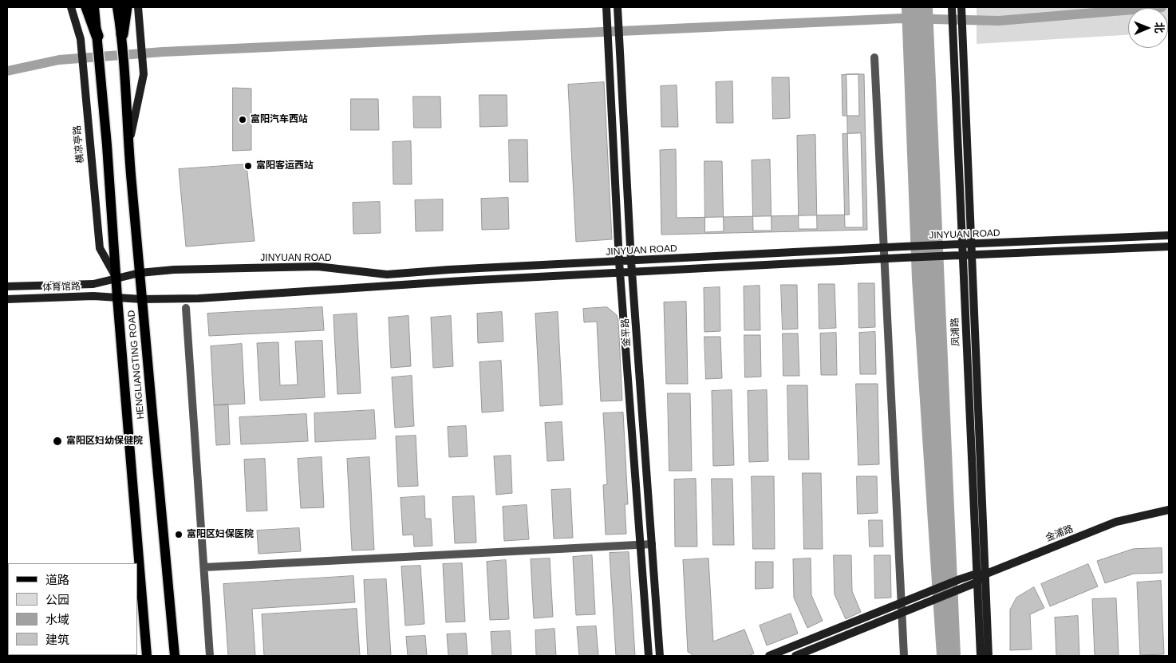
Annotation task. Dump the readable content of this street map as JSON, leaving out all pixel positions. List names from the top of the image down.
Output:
{
  "streets": {
    "main road": ["HENGLIANGTING ROAD"],
    "street": [
      "横凉亭路",
      "JINYUAN ROAD",
      "体育馆路",
      "凤浦路",
      "金平路",
      "金浦路"
    ]
  },
  "crossings": [
    ["横凉亭路", "JINYUAN ROAD"],
    ["横凉亭路", "体育馆路"],
    ["横凉亭路", "HENGLIANGTING ROAD"],
    ["JINYUAN ROAD", "体育馆路"],
    ["JINYUAN ROAD", "凤浦路"],
    ["JINYUAN ROAD", "金平路"],
    ["JINYUAN ROAD", "HENGLIANGTING ROAD"],
    ["体育馆路", "金平路"],
    ["体育馆路", "HENGLIANGTING ROAD"],
    ["凤浦路", "金浦路"]
  ],
  "places": [
    "富阳汽车西站",
    "富阳客运西站",
    "富阳区妇幼保健院",
    "富阳区妇保医院"
  ],
  "legend": [
    "道路",
    "公园",
    "水域",
    "建筑"
  ],
  "north": "right"
}
